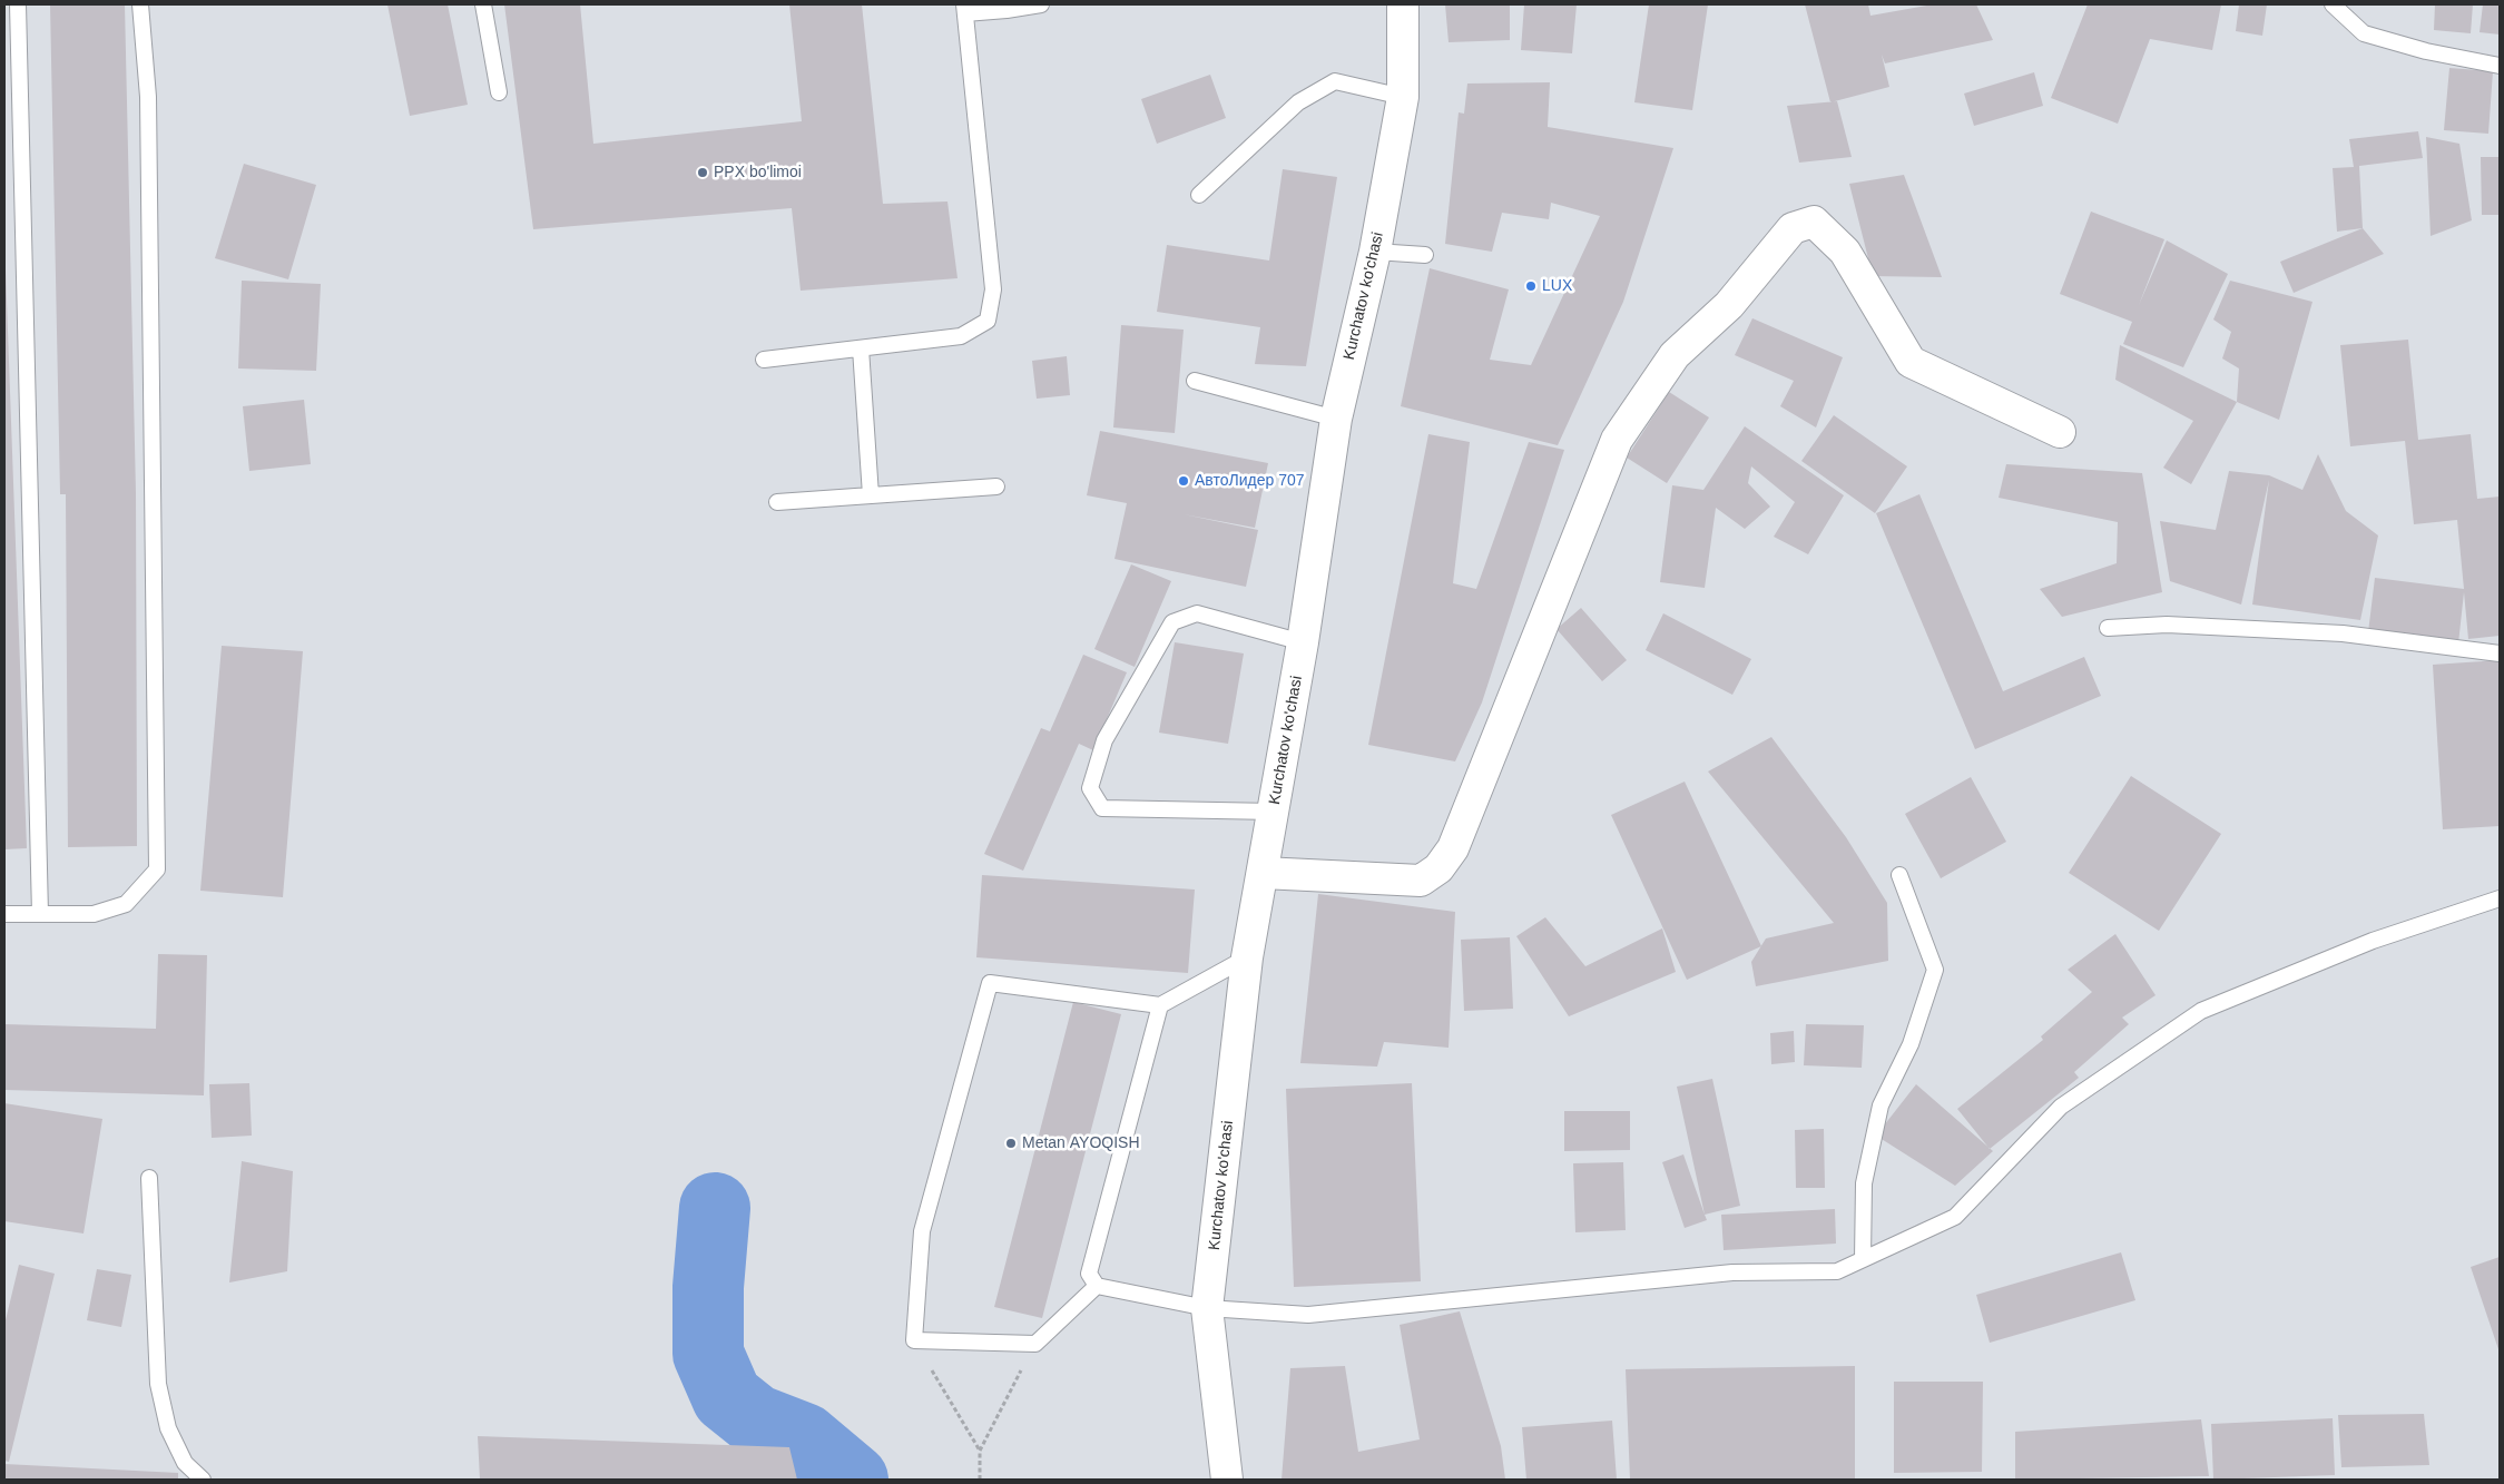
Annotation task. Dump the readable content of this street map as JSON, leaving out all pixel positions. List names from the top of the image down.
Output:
{
  "streets": {
    "main road": ["Kurchatov ko'chasi"]
  },
  "places": [
    "PPX bo'limoi",
    "LUX",
    "АвтоЛидер 707",
    "Metan AYOQISH"
  ]
}
